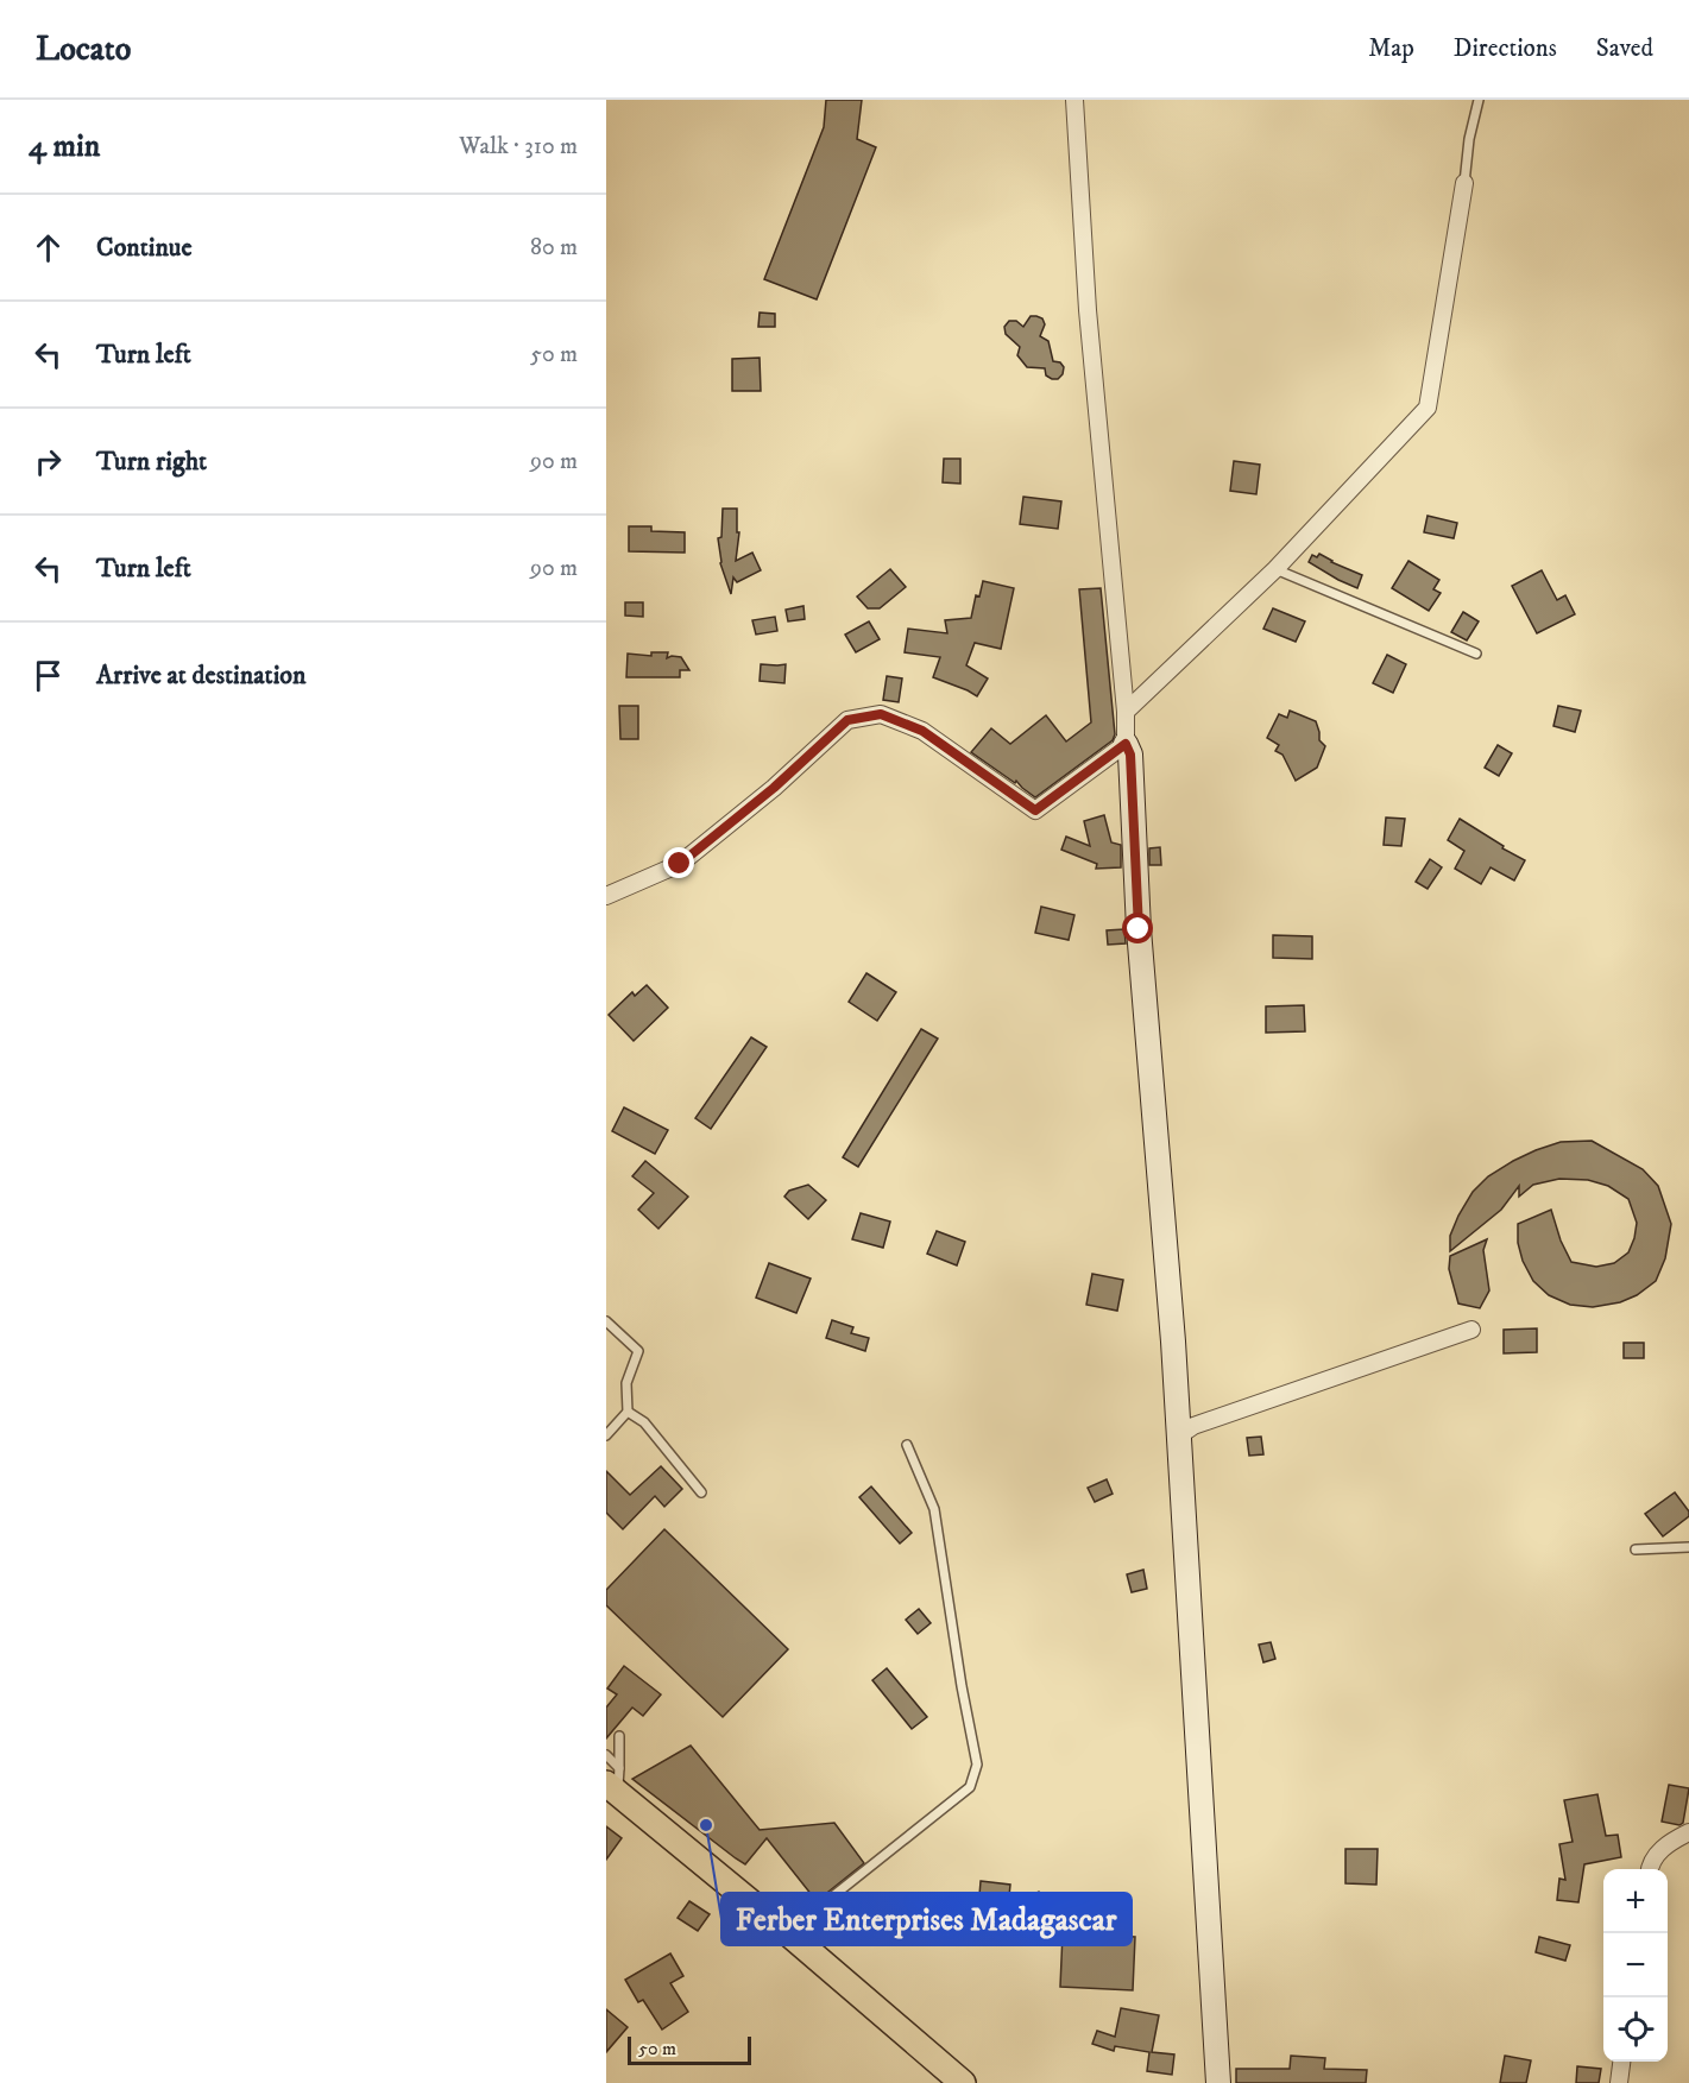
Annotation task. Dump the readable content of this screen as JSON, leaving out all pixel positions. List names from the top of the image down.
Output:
{
  "places": ["Ferber Enterprises Madagascar"],
  "scale_bar": "50 m",
  "page": {
    "header": "Locato",
    "nav": ["Map", "Directions", "Saved"],
    "heading": ["4 min", "Walk · 310 m"],
    "list": [
      ["Continue", "80 m"],
      ["Turn left", "50 m"],
      ["Turn right", "90 m"],
      ["Turn left", "90 m"],
      "Arrive at destination"
    ],
    "map_buttons": ["+", "−"],
    "scale": "50 m"
  }
}
